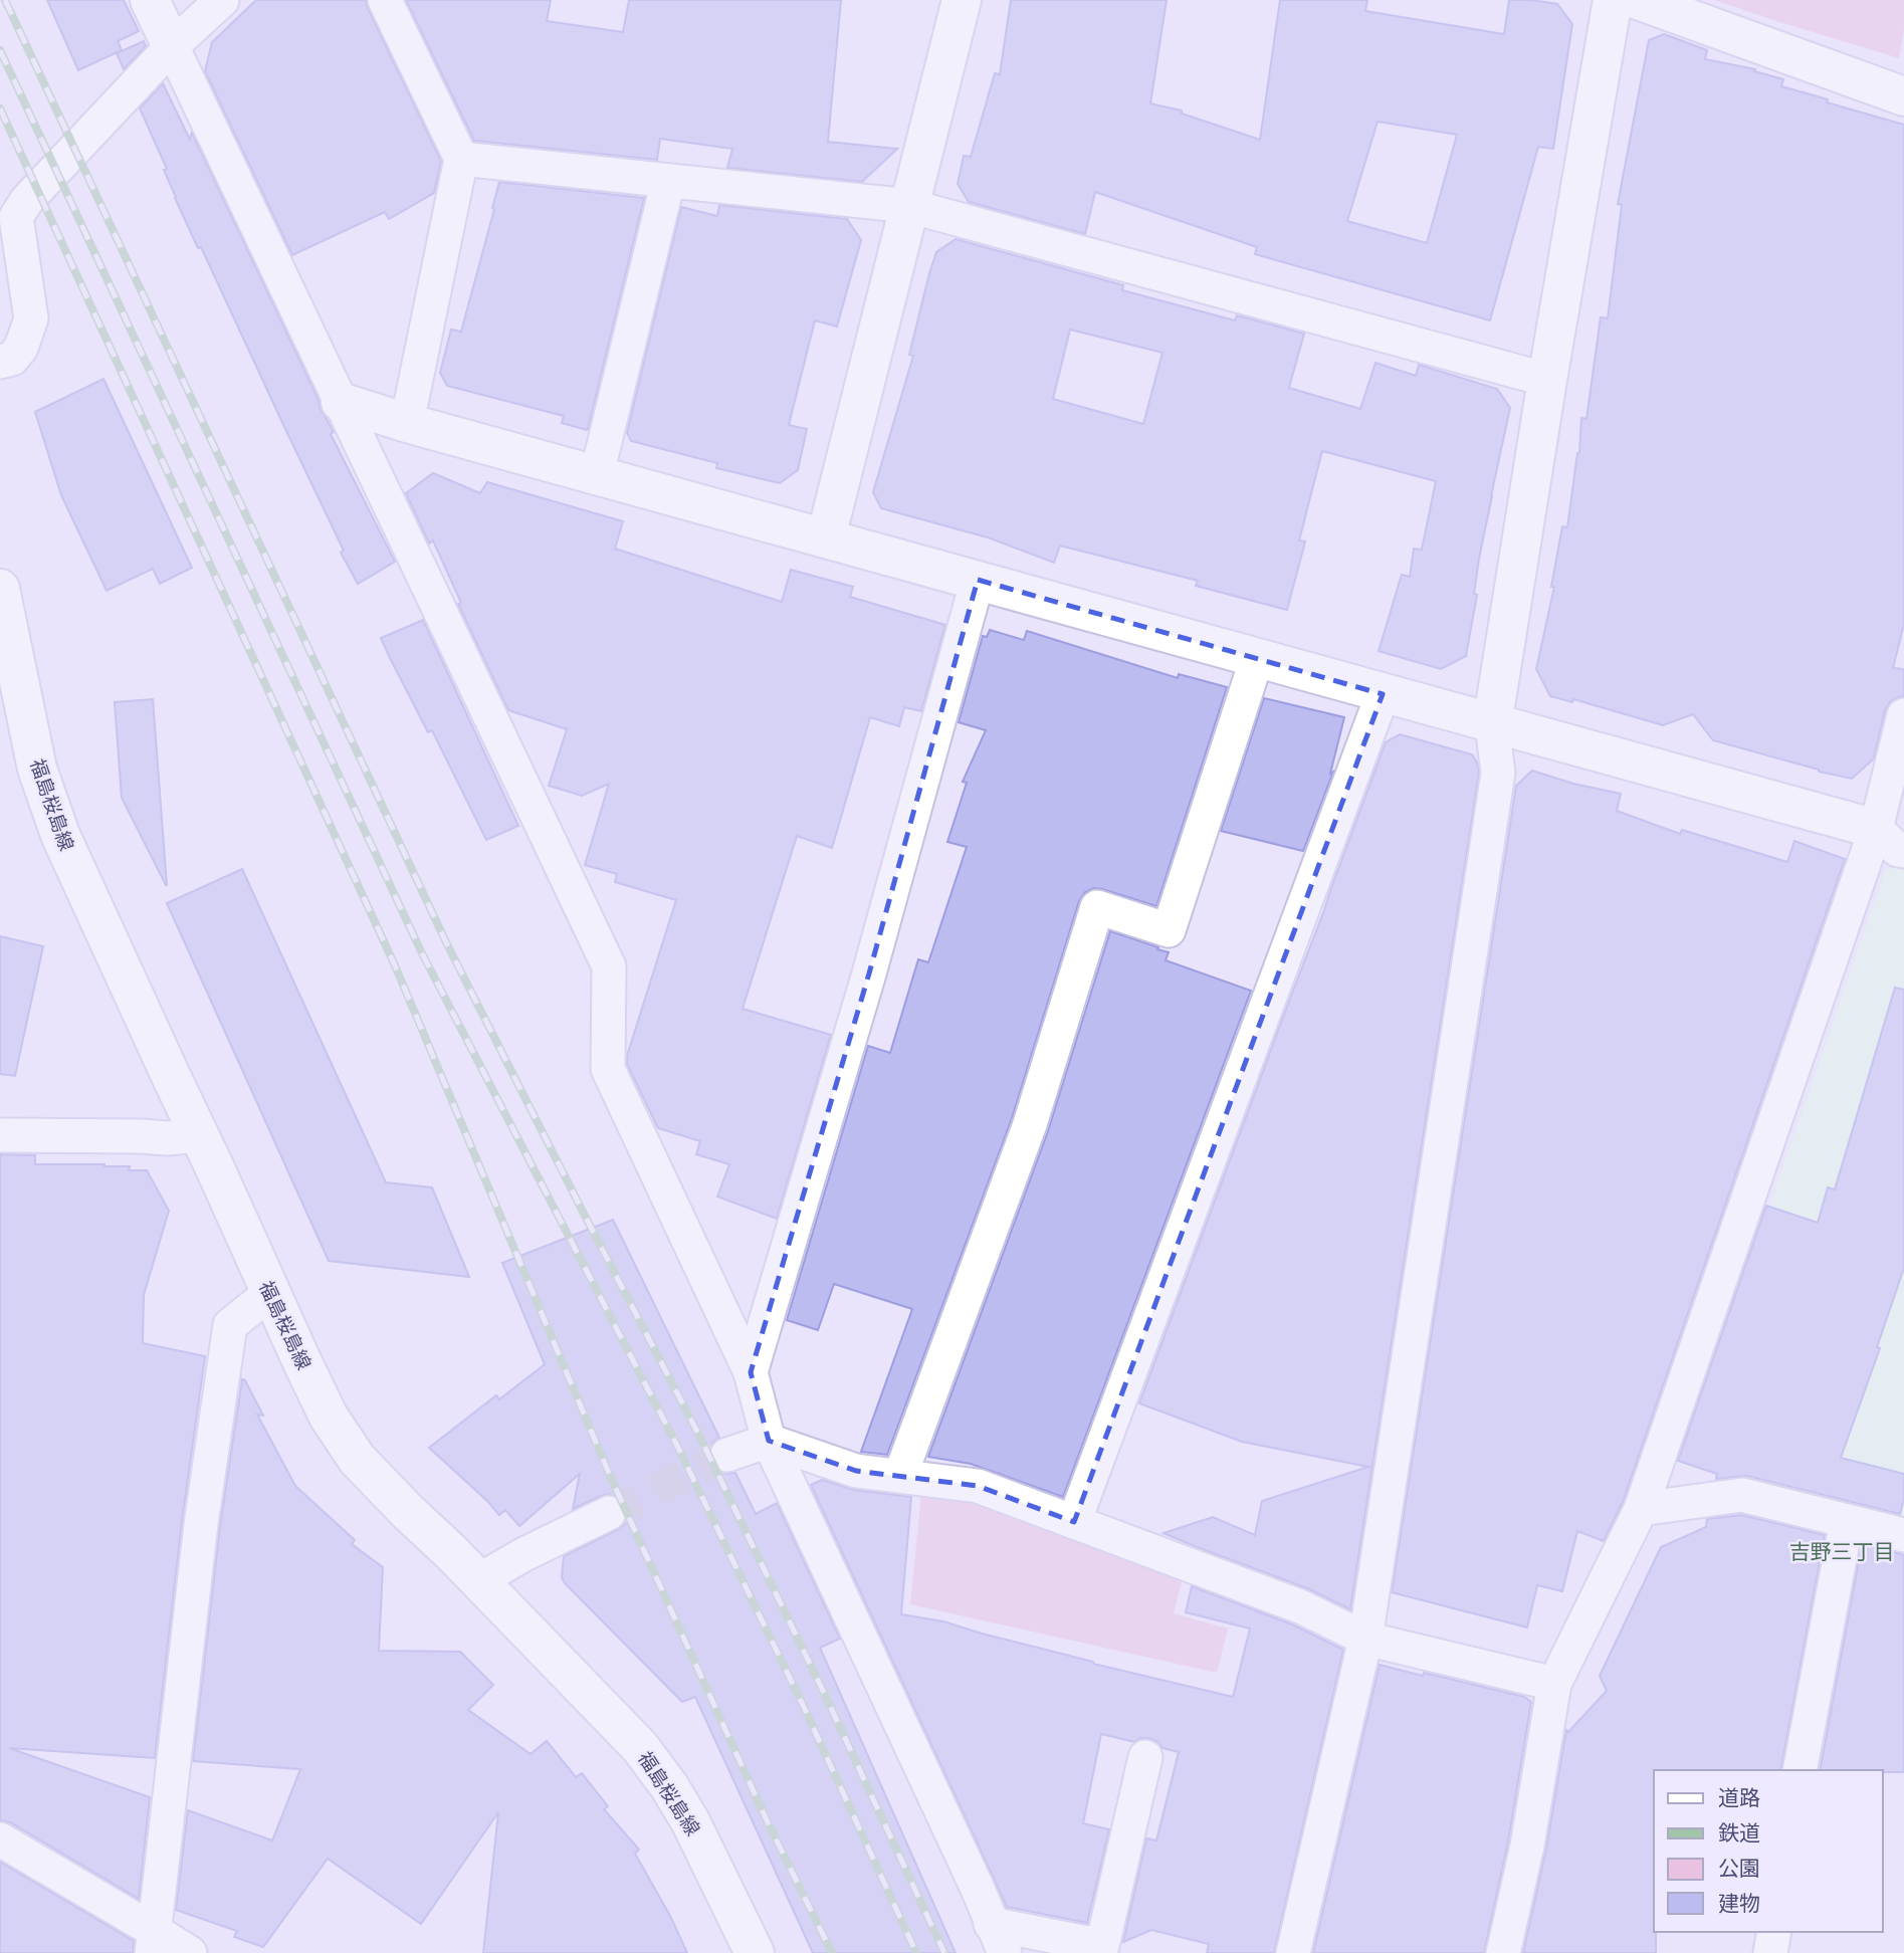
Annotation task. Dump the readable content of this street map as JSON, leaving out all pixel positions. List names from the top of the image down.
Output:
{
  "streets": {
    "street": ["福島桜島線"]
  },
  "districts": ["吉野三丁目"],
  "legend": [
    "道路",
    "鉄道",
    "公園",
    "建物"
  ]
}
